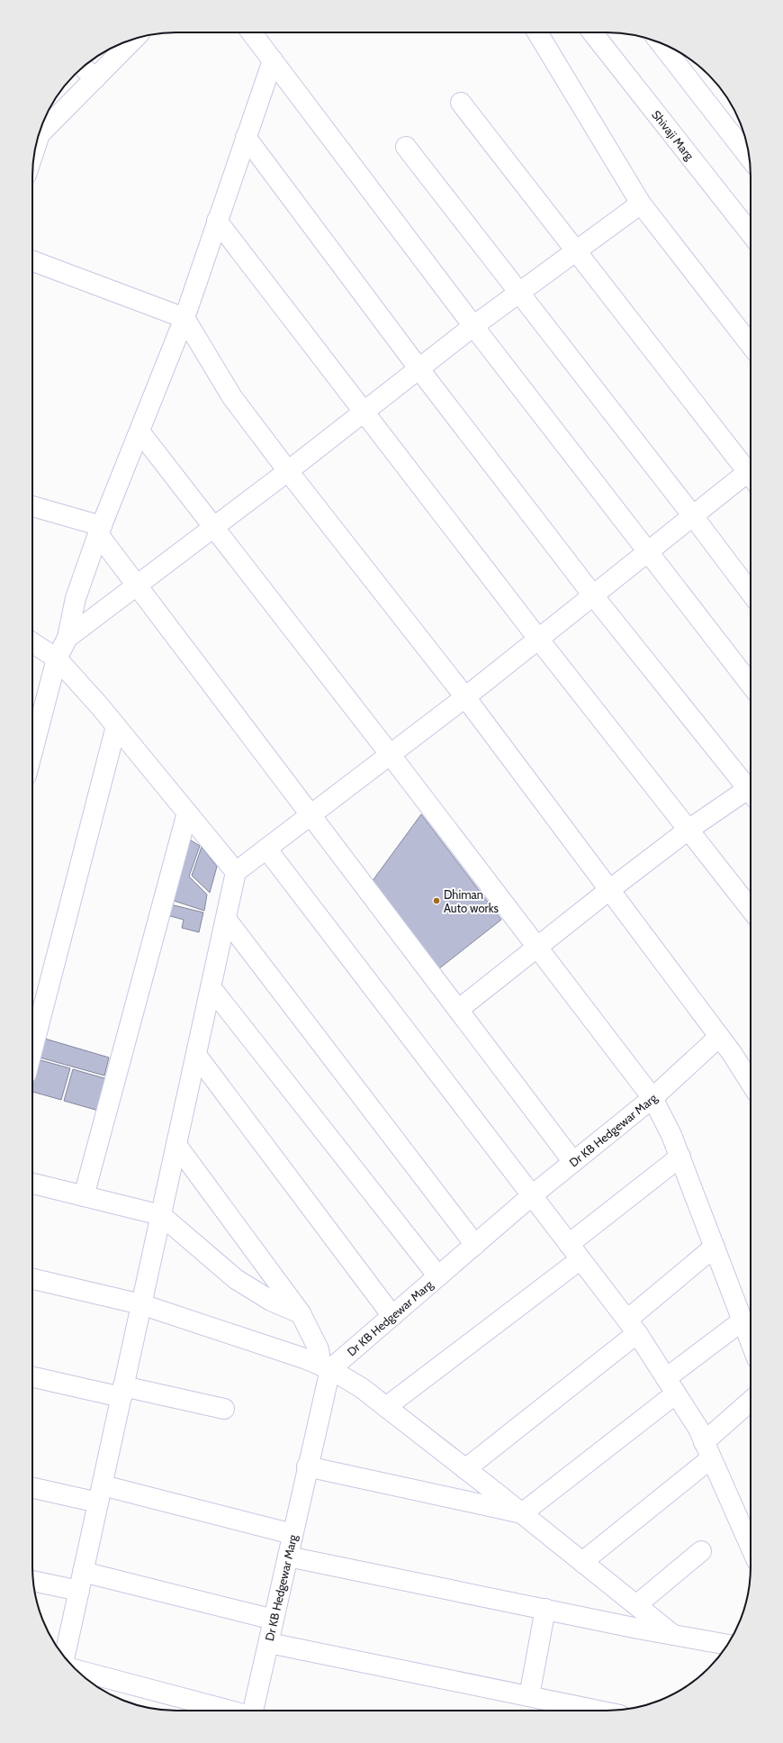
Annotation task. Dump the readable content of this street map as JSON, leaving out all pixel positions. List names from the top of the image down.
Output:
{
  "streets": {
    "street": ["Shivaji Marg", "Dr KB Hedgewar Marg"]
  },
  "places": ["Dhiman Auto works"]
}
